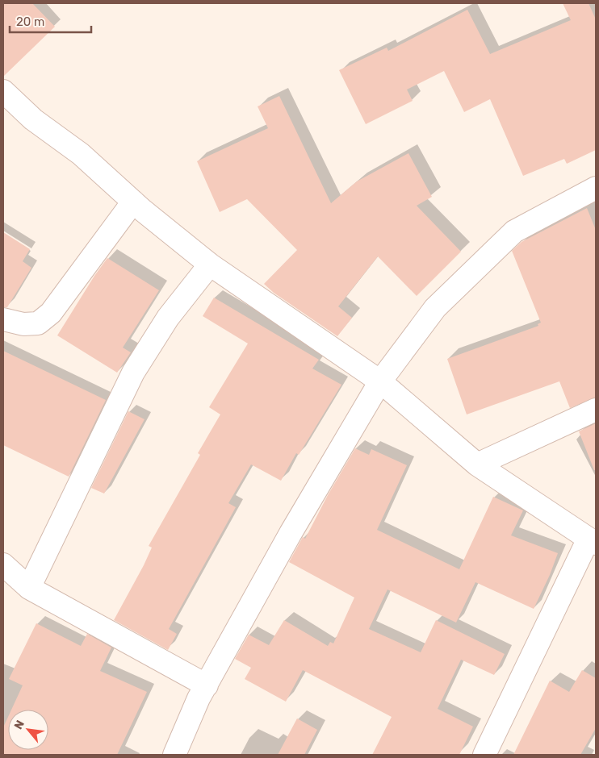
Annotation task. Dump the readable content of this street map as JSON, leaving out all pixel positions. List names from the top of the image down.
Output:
{
  "scale_bar": "20 m",
  "north": "top left"
}
